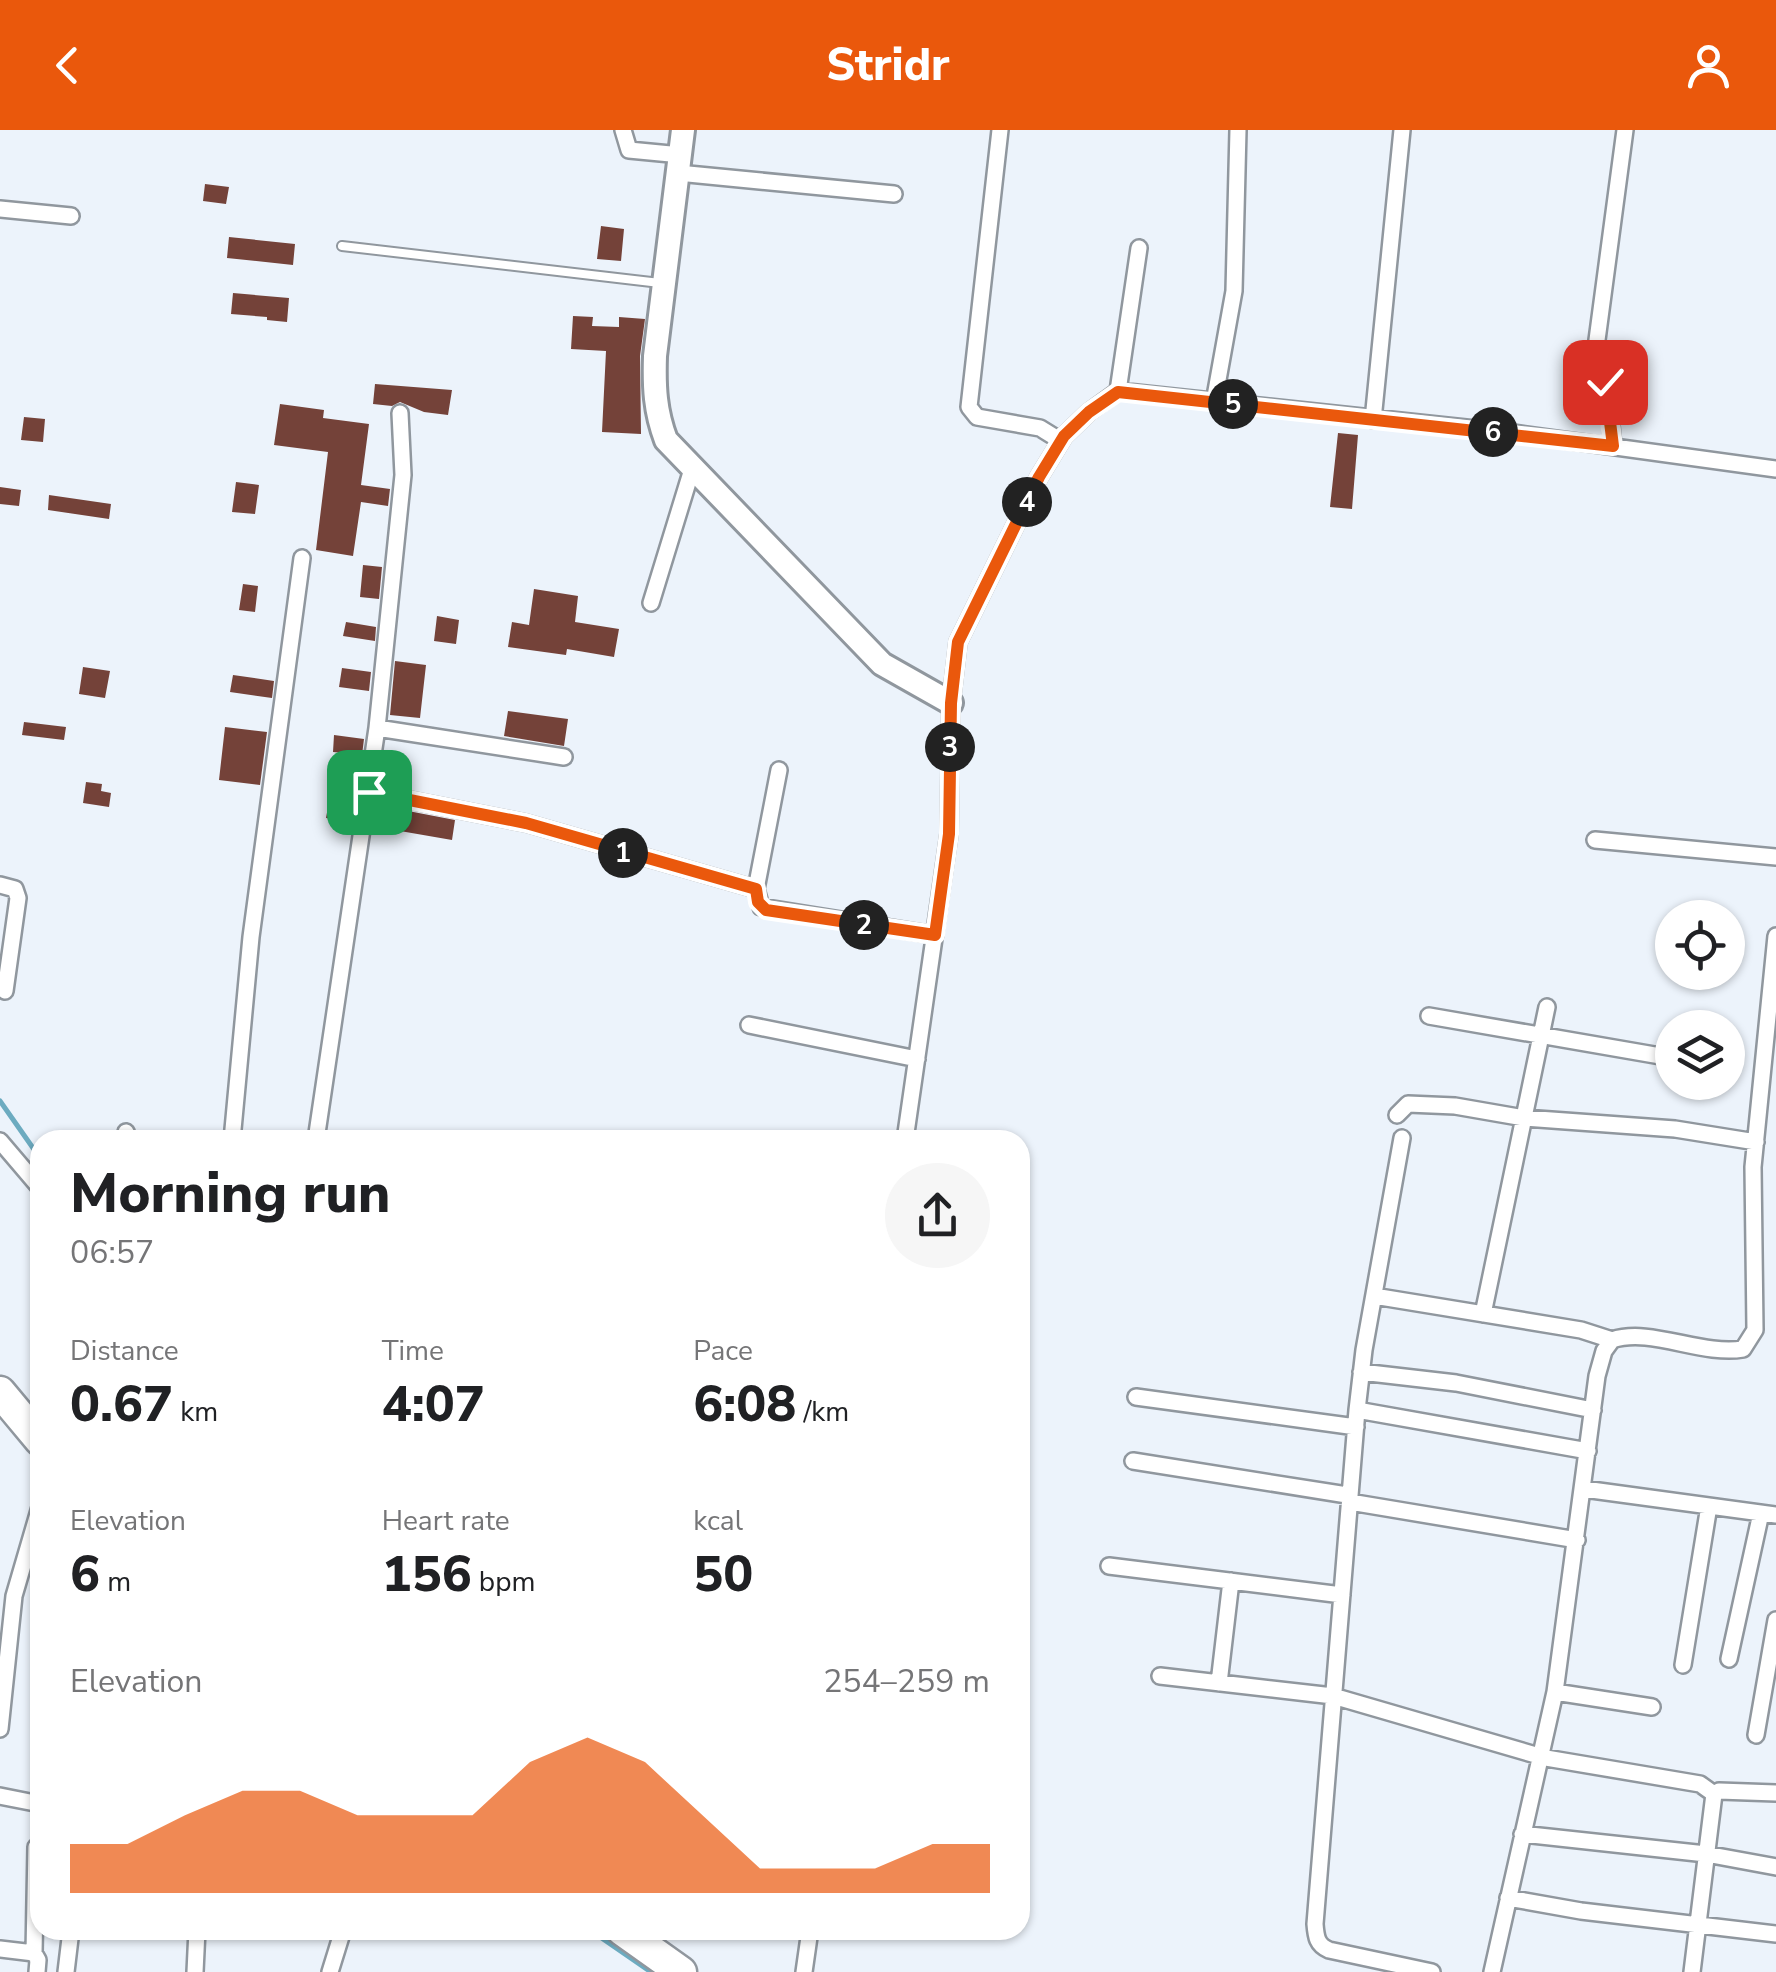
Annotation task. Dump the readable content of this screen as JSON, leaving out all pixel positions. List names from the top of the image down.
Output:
{
  "page": {
    "header": "Stridr",
    "pins": [
      "5",
      "6",
      "4",
      "3",
      "1",
      "2"
    ],
    "heading": ["Morning run", "06:57"],
    "stats": [
      ["Distance", "0.67 km"],
      ["Time", "4:07"],
      ["Pace", "6:08 /km"],
      ["Elevation", "6 m"],
      ["Heart rate", "156 bpm"],
      ["kcal", "50"]
    ],
    "chart": ["Elevation", "254–259 m"]
  }
}
